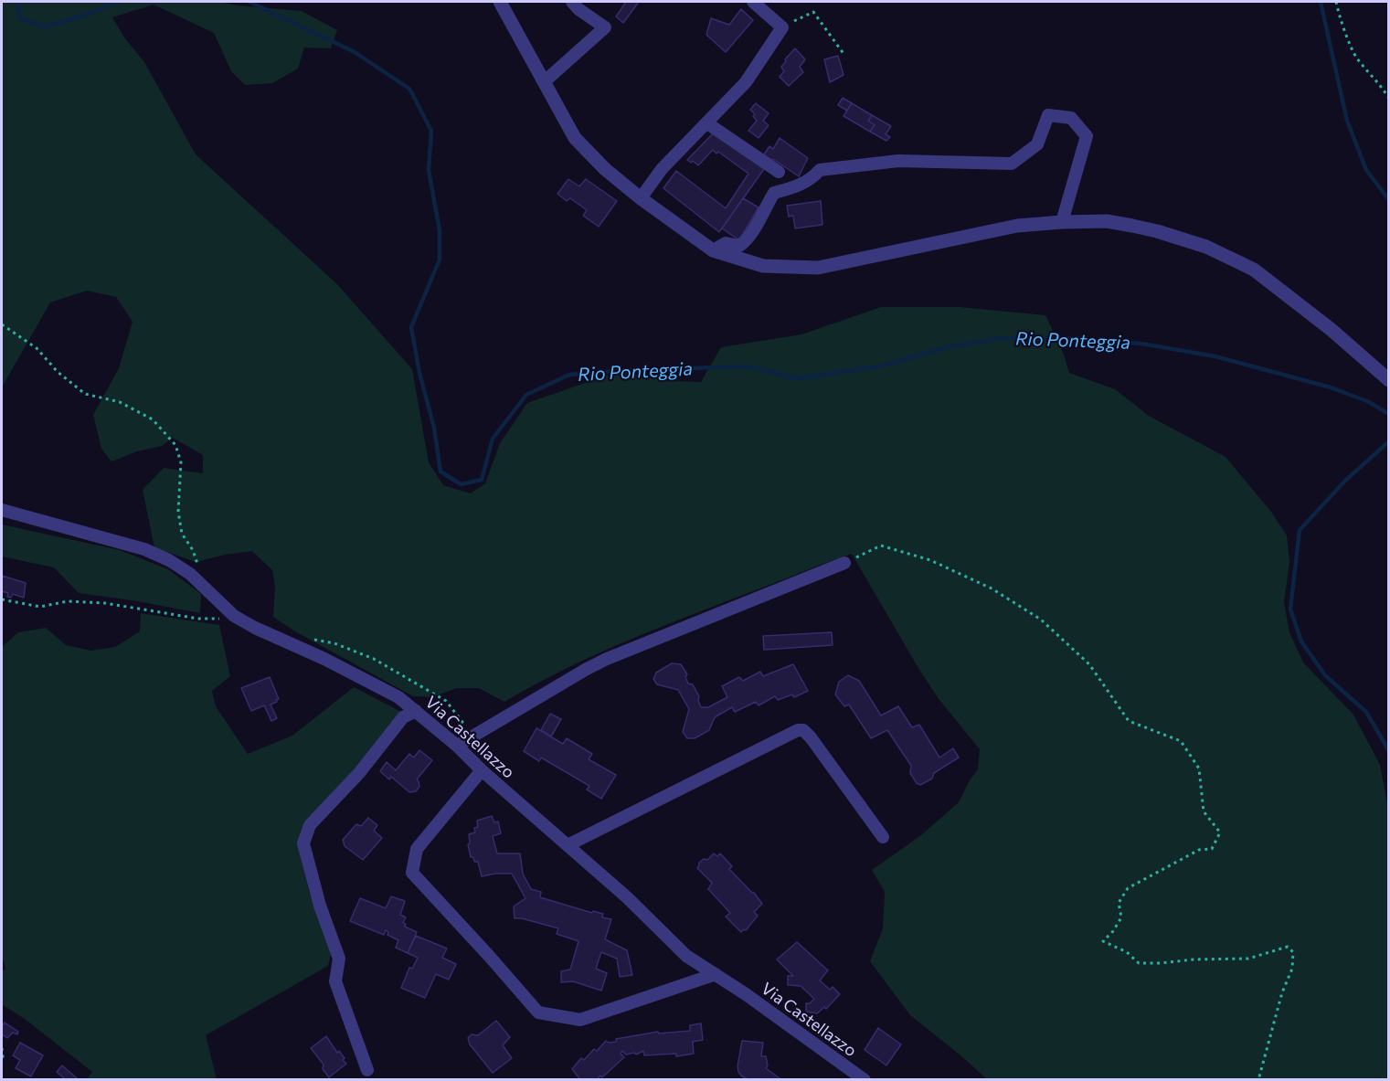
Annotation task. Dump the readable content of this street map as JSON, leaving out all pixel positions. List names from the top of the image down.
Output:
{
  "streets": {
    "street": ["Via Castellazzo"]
  },
  "water": ["Rio Ponteggia"]
}
